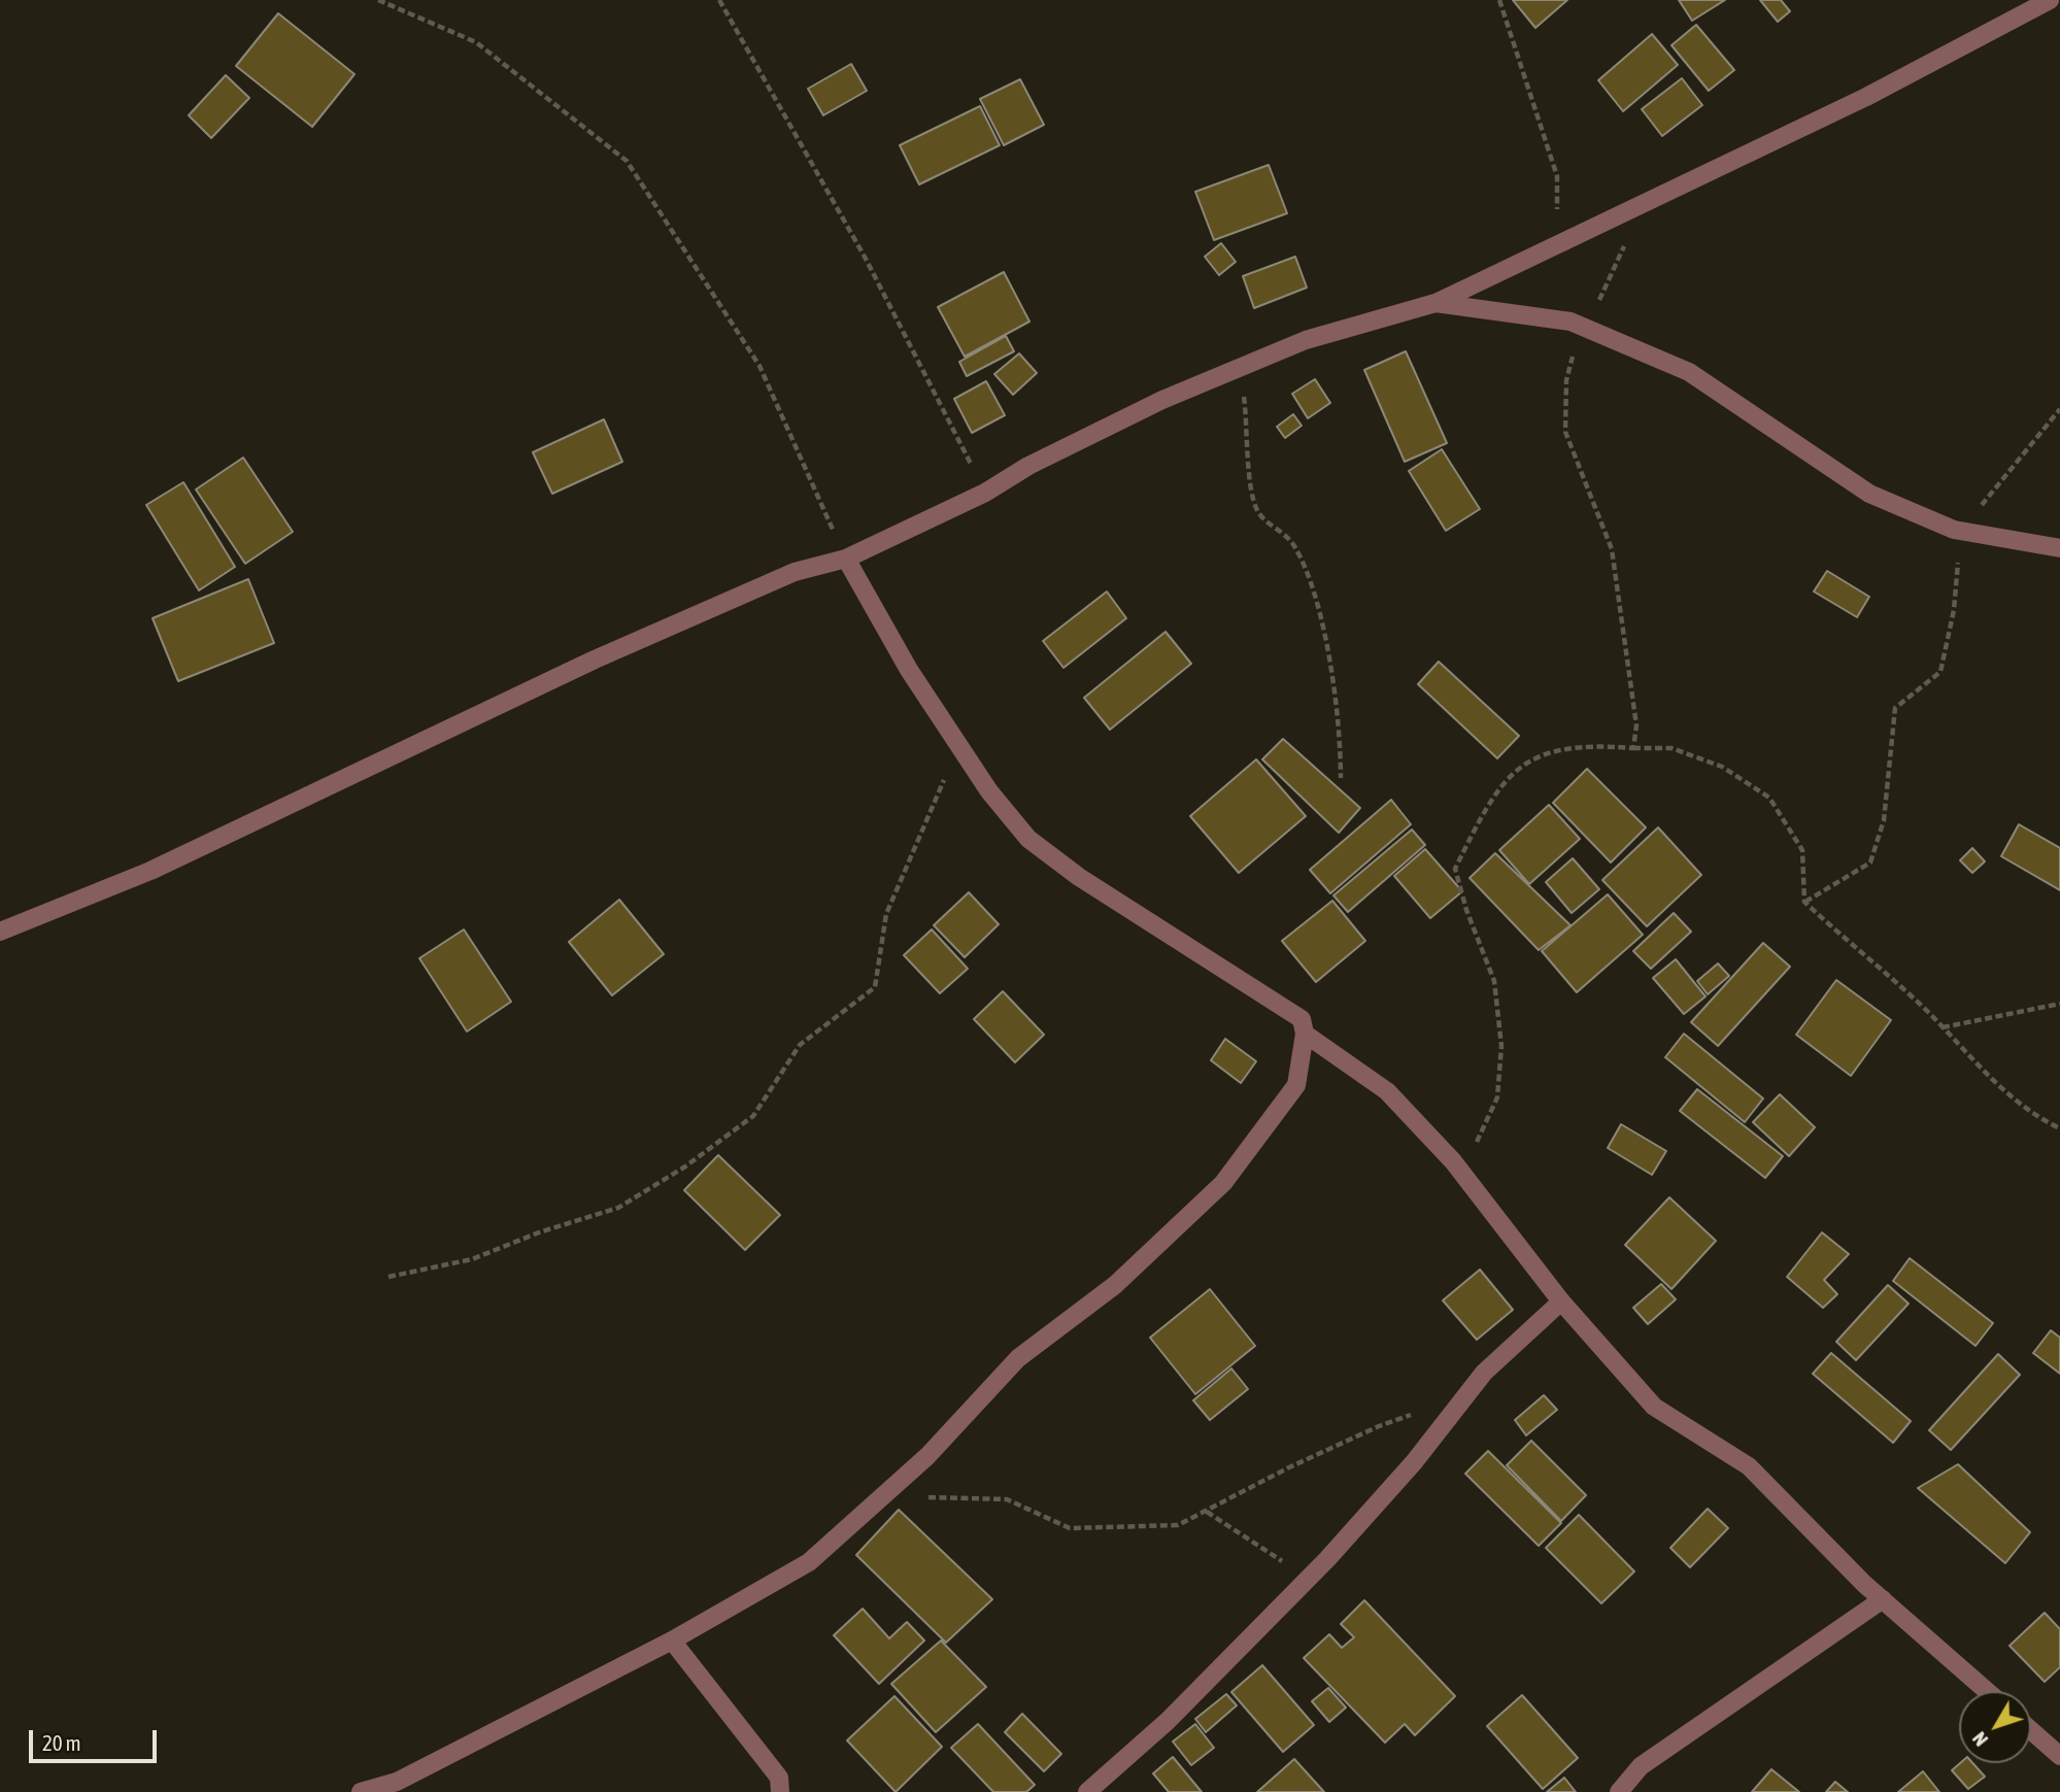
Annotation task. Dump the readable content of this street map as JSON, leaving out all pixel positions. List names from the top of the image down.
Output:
{
  "scale_bar": "20 m",
  "north": "bottom left"
}
